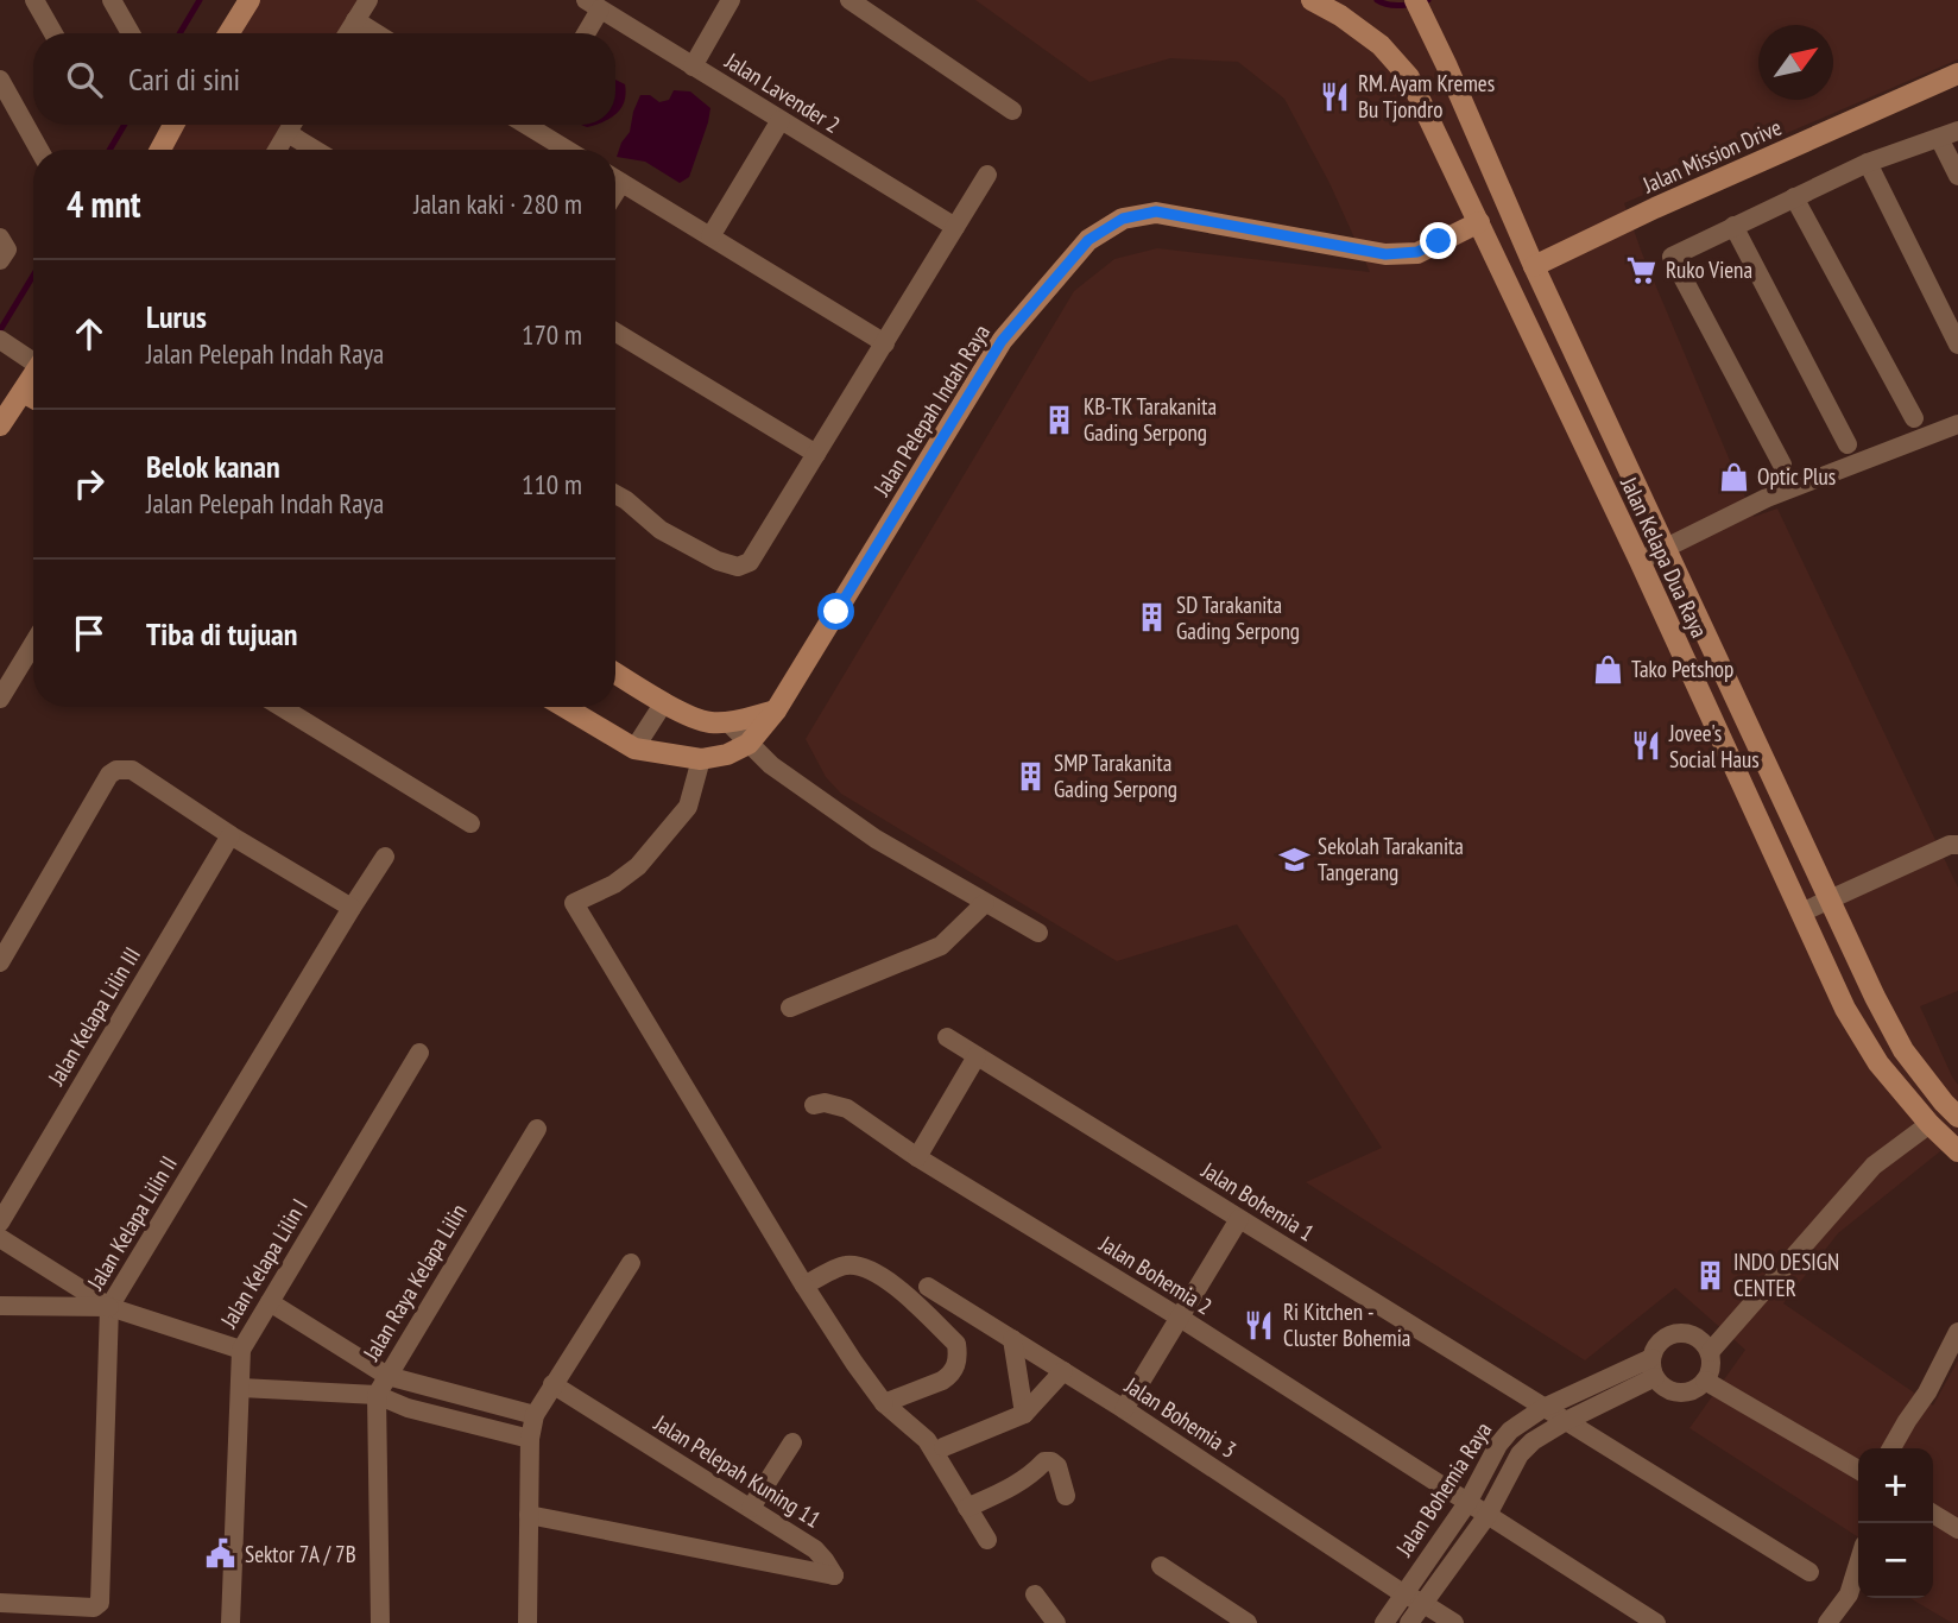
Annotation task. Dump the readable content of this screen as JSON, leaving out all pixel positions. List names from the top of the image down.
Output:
{
  "streets": {
    "main road": ["Jalan Mission Drive", "Jalan Pelepah Indah Raya", "Jalan Kelapa Dua Raya"],
    "street": [
      "Jalan Lavender 2",
      "Jalan Kelapa Lilin III",
      "Jalan Bohemia 1",
      "Jalan Kelapa Lilin II",
      "Jalan Kelapa Lilin I",
      "Jalan Bohemia 2",
      "Jalan Raya Kelapa Lilin",
      "Jalan Bohemia 3",
      "Jalan Pelepah Kuning 11",
      "Jalan Bohemia Raya"
    ]
  },
  "crossings": [
    ["Jalan Mission Drive", "Jalan Kelapa Dua Raya"],
    ["Jalan Pelepah Indah Raya", "Jalan Kelapa Dua Raya"],
    ["Jalan Bohemia 1", "Jalan Bohemia Raya"],
    ["Jalan Bohemia 2", "Jalan Bohemia Raya"],
    ["Jalan Bohemia 3", "Jalan Bohemia Raya"]
  ],
  "places": {
    "restaurant": ["RM. Ayam Kremes Bu Tjondro", "Jovee's Social Haus", "Ri Kitchen - Cluster Bohemia"],
    "supermarket": ["Ruko Viena"],
    "building": [
      "KB-TK Tarakanita Gading Serpong",
      "SD Tarakanita Gading Serpong",
      "SMP Tarakanita Gading Serpong",
      "INDO DESIGN CENTER"
    ],
    "shop": ["Optic Plus", "Tako Petshop"],
    "school or university": ["Sekolah Tarakanita Tangerang"],
    "public building": ["Sektor 7A / 7B"]
  },
  "north": "top right",
  "page": {
    "search": "Cari di sini",
    "heading": ["4 mnt", "Jalan kaki · 280 m"],
    "list": [
      ["Lurus", "Jalan Pelepah Indah Raya", "170 m"],
      ["Belok kanan", "Jalan Pelepah Indah Raya", "110 m"],
      "Tiba di tujuan"
    ],
    "map_buttons": ["+", "−"]
  }
}
